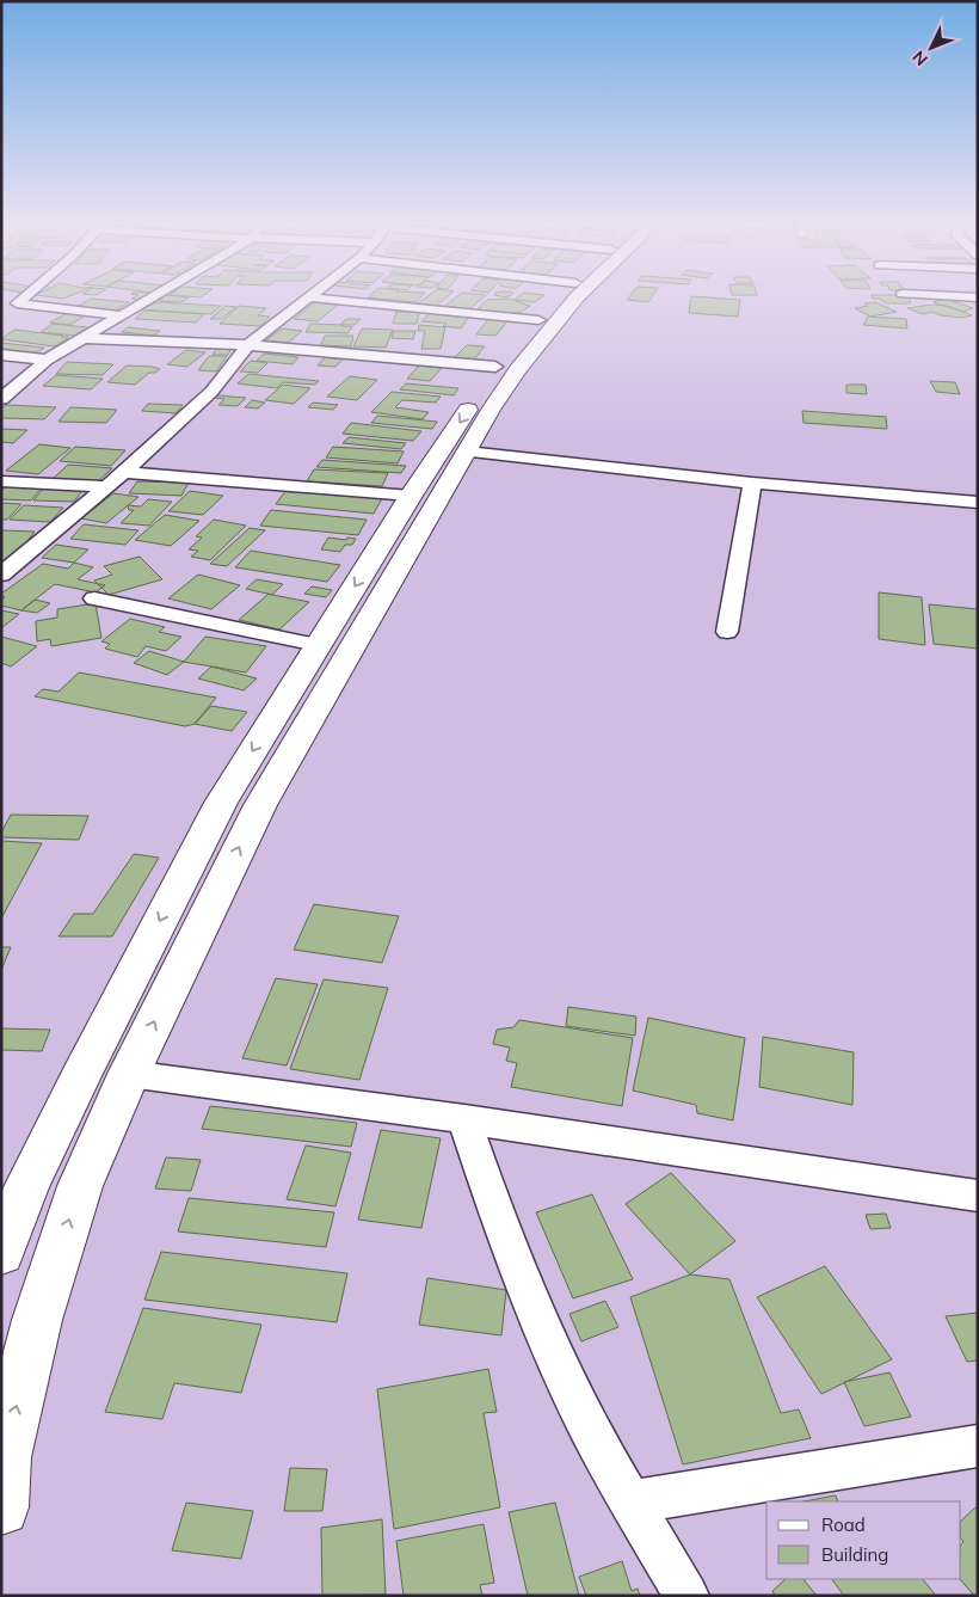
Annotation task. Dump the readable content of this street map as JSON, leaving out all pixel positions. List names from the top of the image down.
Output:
{
  "legend": ["Road", "Building"],
  "north": "bottom left"
}
